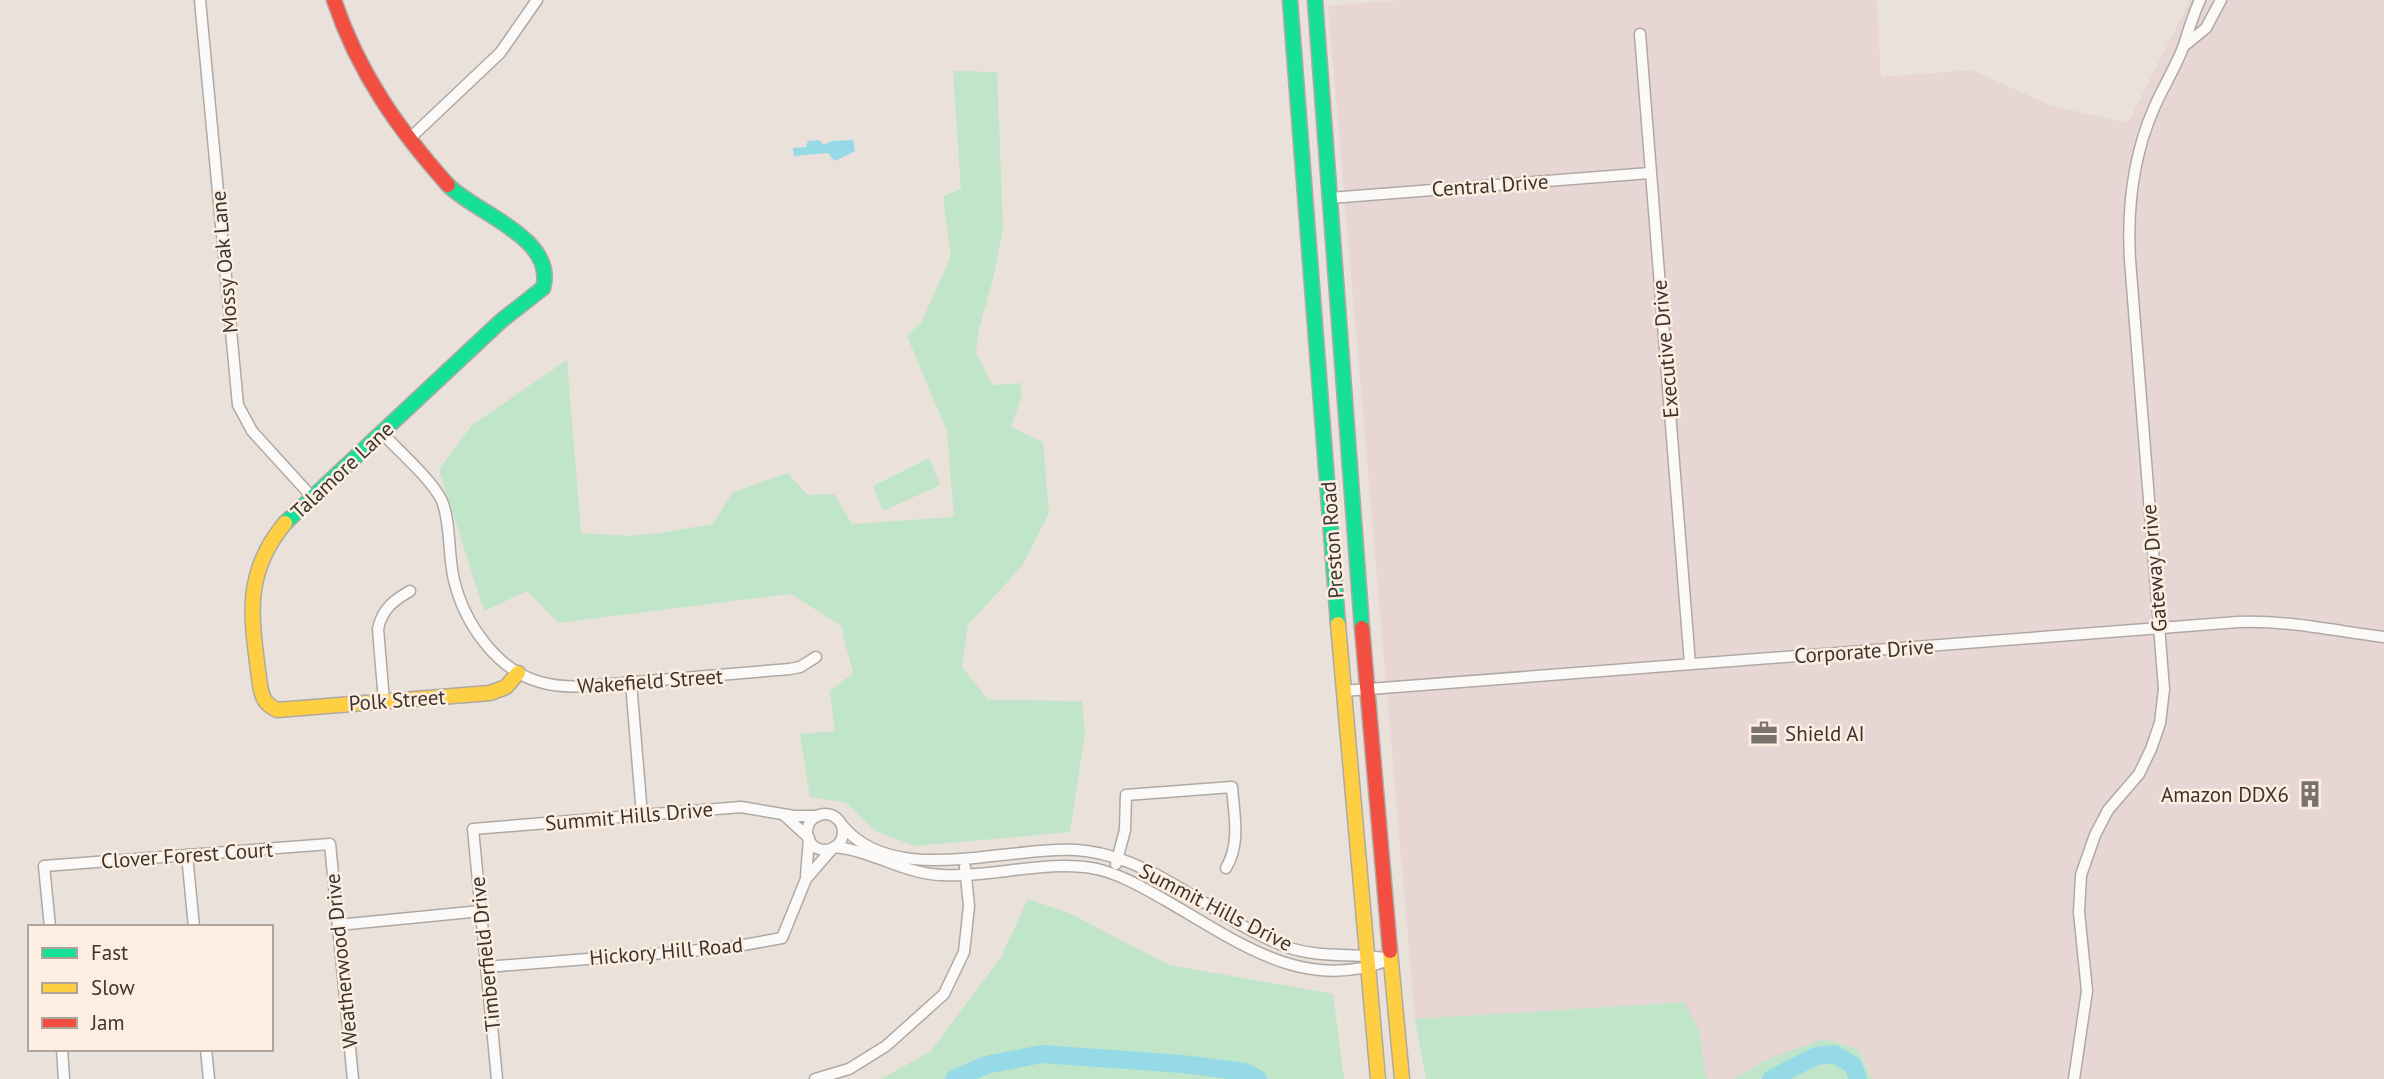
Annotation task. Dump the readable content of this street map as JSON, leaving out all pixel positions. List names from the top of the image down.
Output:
{
  "streets": {
    "main road": ["Talamore Lane", "Preston Road", "Polk Street"],
    "street": [
      "Central Drive",
      "Mossy Oak Lane",
      "Executive Drive",
      "Gateway Drive",
      "Corporate Drive",
      "Wakefield Street",
      "Summit Hills Drive",
      "Clover Forest Court",
      "Hickory Hill Road",
      "Timberfield Drive",
      "Weatherwood Drive"
    ]
  },
  "crossings": [
    ["Central Drive", "Executive Drive"],
    ["Central Drive", "Preston Road"],
    ["Mossy Oak Lane", "Talamore Lane"],
    ["Executive Drive", "Corporate Drive"],
    ["Talamore Lane", "Wakefield Street"],
    ["Talamore Lane", "Polk Street"],
    ["Preston Road", "Corporate Drive"],
    ["Preston Road", "Summit Hills Drive"],
    ["Gateway Drive", "Corporate Drive"],
    ["Wakefield Street", "Polk Street"],
    ["Summit Hills Drive", "Hickory Hill Road"],
    ["Summit Hills Drive", "Timberfield Drive"],
    ["Clover Forest Court", "Weatherwood Drive"],
    ["Hickory Hill Road", "Timberfield Drive"]
  ],
  "places": {
    "office": ["Shield AI"],
    "building": ["Amazon DDX6"]
  },
  "legend": ["Fast", "Slow", "Jam"]
}
